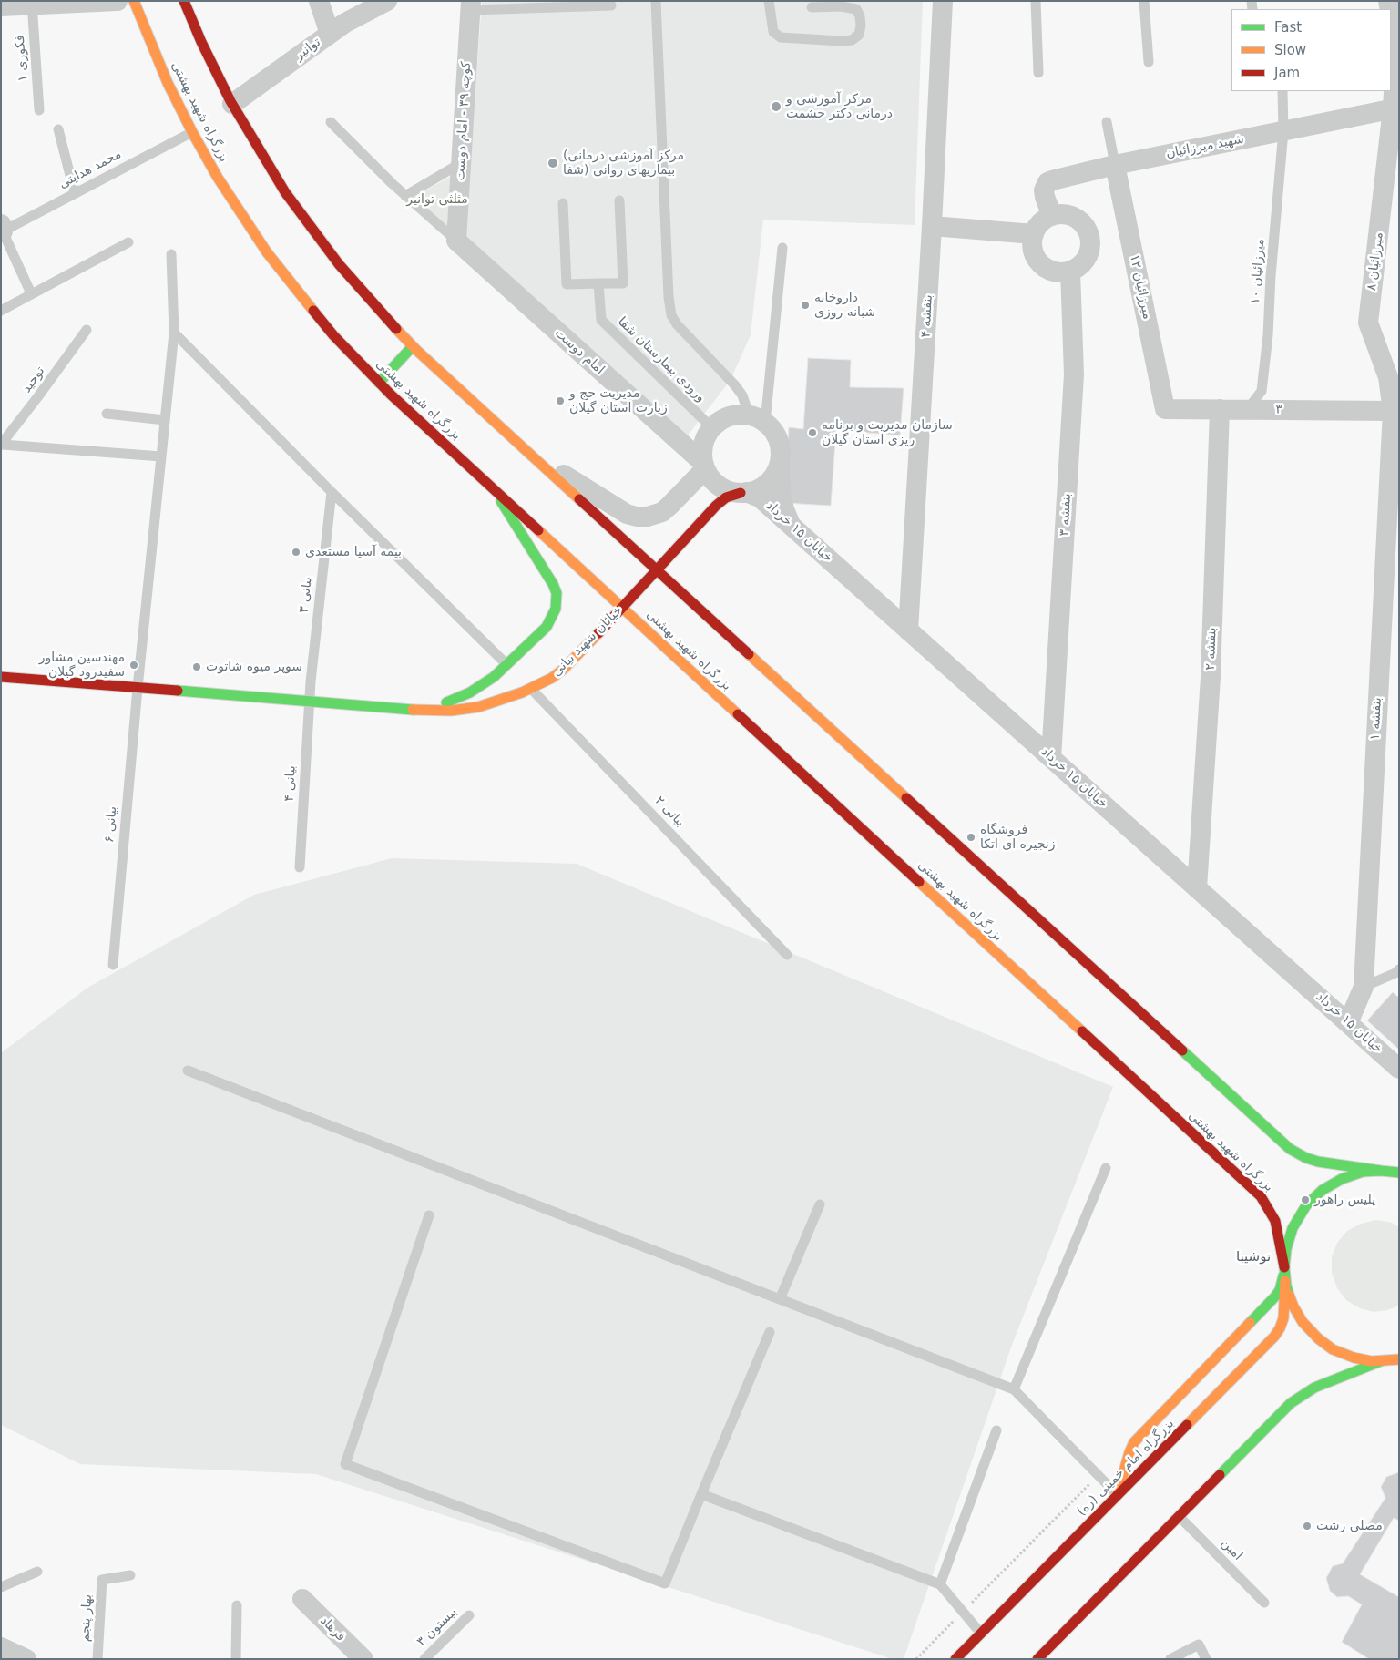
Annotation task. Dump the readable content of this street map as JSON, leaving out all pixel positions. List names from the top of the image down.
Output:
{
  "streets": {
    "main road": ["بزرگراه شهید بهشتی", "خیابان شهید بیانی", "بزرگراه امام خمینی (ره)"],
    "street": [
      "توانیر",
      "کوچه ۳۹ - امام دوست",
      "شهید میرزائیان",
      "میرزائیان ۸",
      "میرزائیان ۱۲",
      "بنفشه ۴",
      "امام دوست",
      "۳",
      "بنفشه ۳",
      "خیابان ۱۵ خرداد",
      "بنفشه ۲",
      "بنفشه ۱",
      "فرهاد"
    ],
    "lane": [
      "فکوری ۱",
      "محمد هدایتی",
      "میرزائیان ۱۰",
      "ورودی بیمارستان شفا",
      "توحید",
      "بیانی ۳",
      "بیانی ۴",
      "بیانی ۲",
      "بیانی ۶",
      "امین",
      "بهار پنجم",
      "بیستون ۳"
    ]
  },
  "crossings": [
    ["بزرگراه شهید بهشتی", "محمد هدایتی"],
    ["بزرگراه شهید بهشتی", "خیابان شهید بیانی"],
    ["بزرگراه شهید بهشتی", "بزرگراه امام خمینی (ره)"],
    ["کوچه ۳۹ - امام دوست", "امام دوست"],
    ["شهید میرزائیان", "میرزائیان ۸"],
    ["شهید میرزائیان", "میرزائیان ۱۰"],
    ["شهید میرزائیان", "میرزائیان ۱۲"],
    ["شهید میرزائیان", "بنفشه ۳"],
    ["میرزائیان ۸", "۳"],
    ["میرزائیان ۸", "بنفشه ۱"],
    ["میرزائیان ۱۰", "۳"],
    ["میرزائیان ۱۲", "۳"],
    ["بنفشه ۴", "خیابان ۱۵ خرداد"],
    ["امام دوست", "ورودی بیمارستان شفا"],
    ["امام دوست", "خیابان ۱۵ خرداد"],
    ["امام دوست", "خیابان شهید بیانی"],
    ["ورودی بیمارستان شفا", "خیابان ۱۵ خرداد"],
    ["ورودی بیمارستان شفا", "خیابان شهید بیانی"],
    ["۳", "بنفشه ۲"],
    ["۳", "بنفشه ۱"],
    ["بنفشه ۳", "خیابان ۱۵ خرداد"],
    ["خیابان ۱۵ خرداد", "خیابان شهید بیانی"],
    ["خیابان ۱۵ خرداد", "بنفشه ۲"],
    ["خیابان ۱۵ خرداد", "بنفشه ۱"],
    ["بیانی ۳", "خیابان شهید بیانی"],
    ["بیانی ۳", "بیانی ۴"],
    ["خیابان شهید بیانی", "بیانی ۴"],
    ["خیابان شهید بیانی", "بیانی ۲"],
    ["خیابان شهید بیانی", "بیانی ۶"]
  ],
  "districts": ["توشیبا"],
  "parks": ["مثلثی توانیر"],
  "places": [
    "مرکز آموزشی و ‌درمانی دکتر حشمت",
    "(مرکز آموزشی درمانی بیماریهای روانی (شفا",
    "داروخانه شبانه روزی",
    "مدیریت حج و زیارت استان گیلان",
    "سازمان مدیریت و برنامه ریزی استان گیلان",
    "بیمه آسیا مستعدی",
    "مهندسین مشاور سفیدرود گیلان",
    "سوپر میوه شاتوت",
    "فروشگاه زنجیره ای اتکا",
    "پلیس راهور",
    "مصلی رشت"
  ],
  "legend": ["Fast", "Slow", "Jam"]
}
